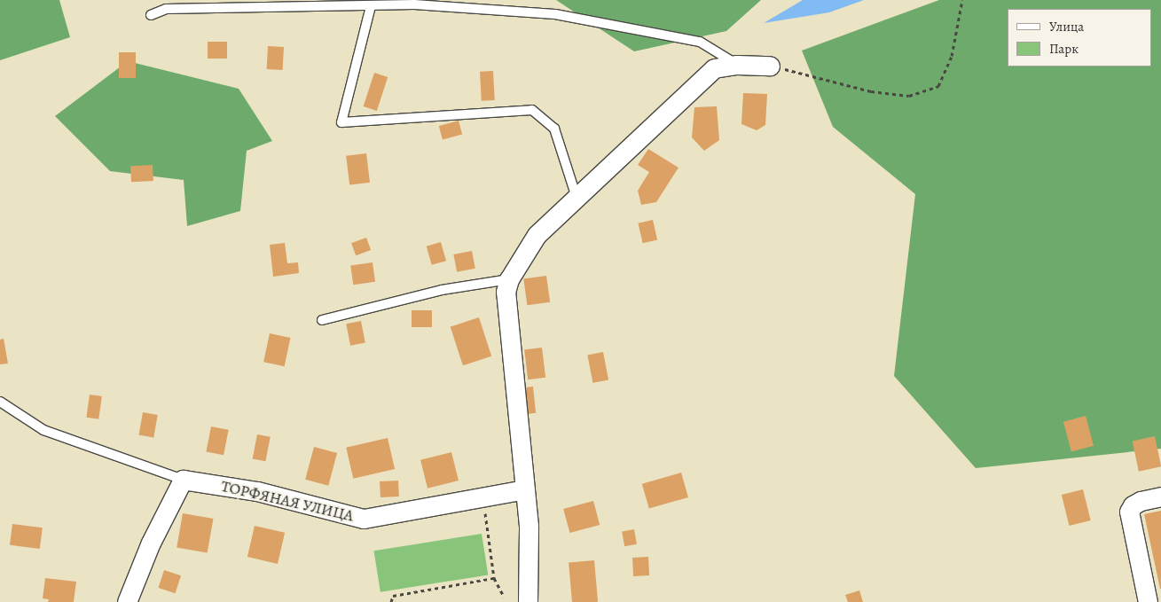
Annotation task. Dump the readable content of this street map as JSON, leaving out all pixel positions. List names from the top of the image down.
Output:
{
  "streets": {
    "street": ["ТОРФЯНАЯ УЛИЦА"]
  },
  "legend": ["Улица", "Парк"]
}
